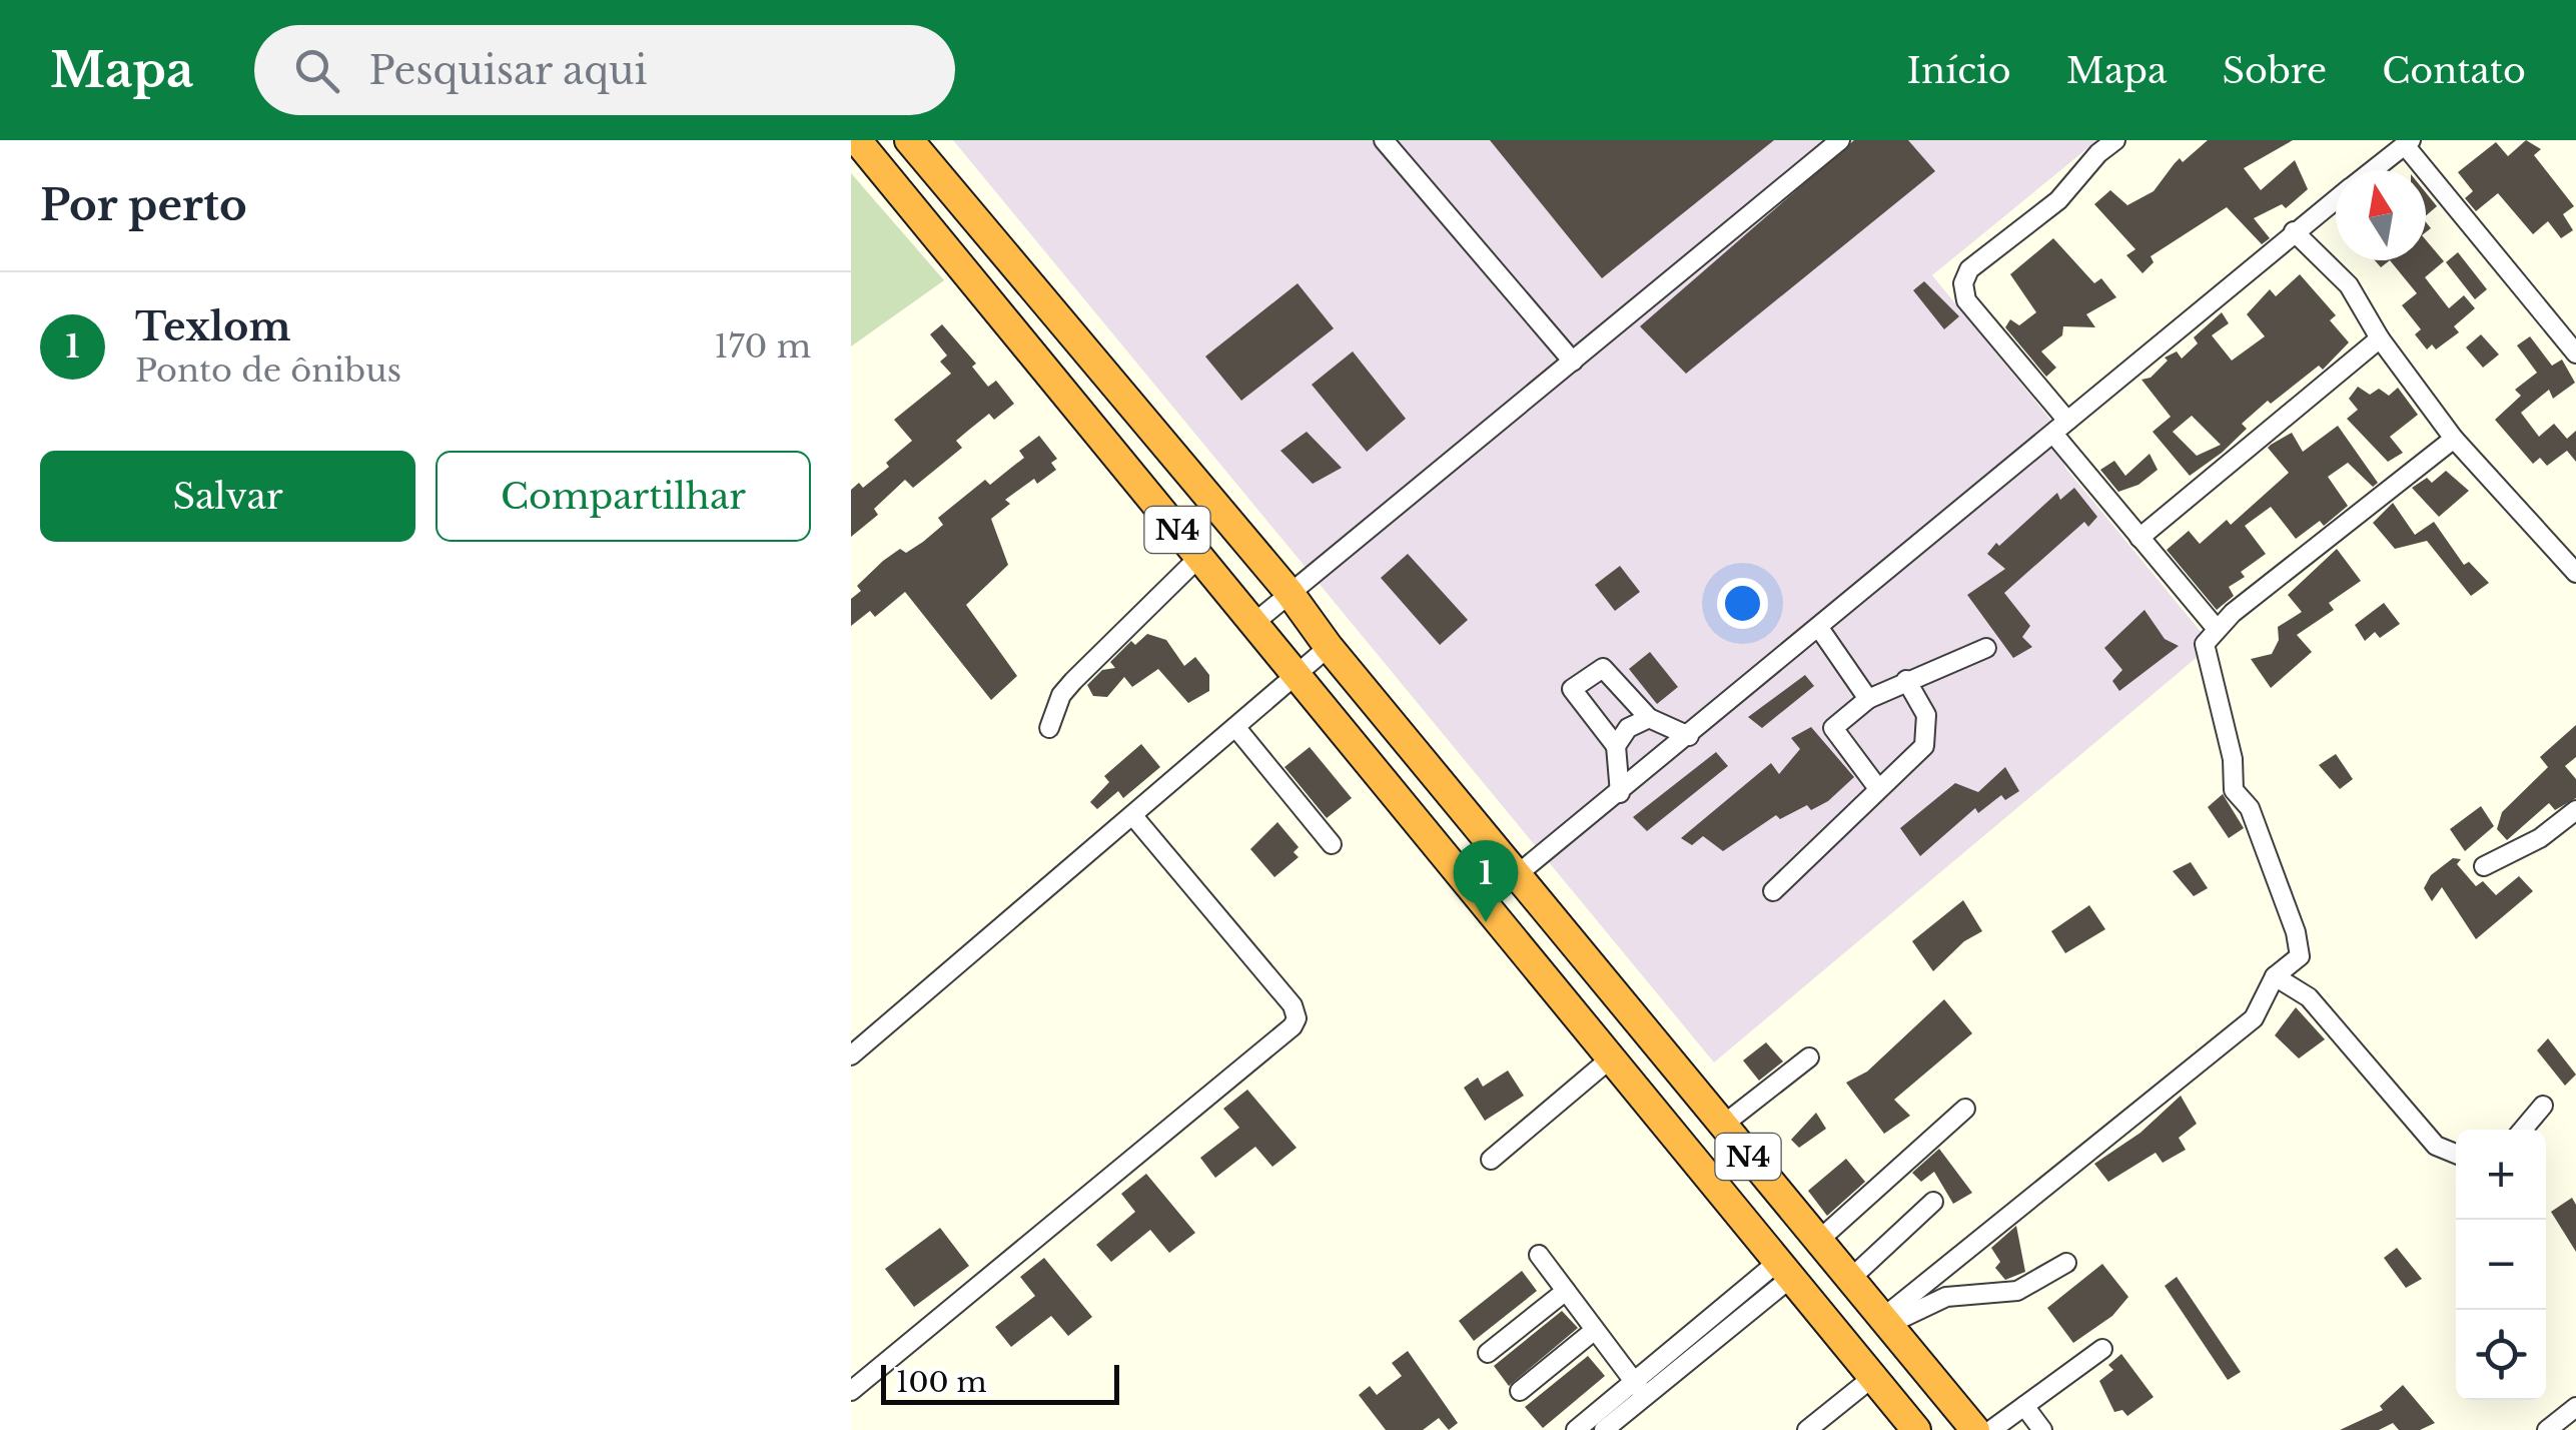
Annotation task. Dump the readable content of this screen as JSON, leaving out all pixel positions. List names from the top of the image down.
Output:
{
  "streets": {
    "highway": ["N4"]
  },
  "scale_bar": "100 m",
  "north": "top",
  "page": {
    "header": "Mapa",
    "search": "Pesquisar aqui",
    "nav": [
      "Início",
      "Mapa",
      "Sobre",
      "Contato"
    ],
    "heading": "Por perto",
    "list": [
      {
        "mark": "1",
        "name": "Texlom",
        "note": "Ponto de ônibus",
        "value": "170 m"
      }
    ],
    "buttons": ["Salvar", "Compartilhar"],
    "pins": "1",
    "map_buttons": ["+", "−"],
    "scale": "100 m"
  }
}
